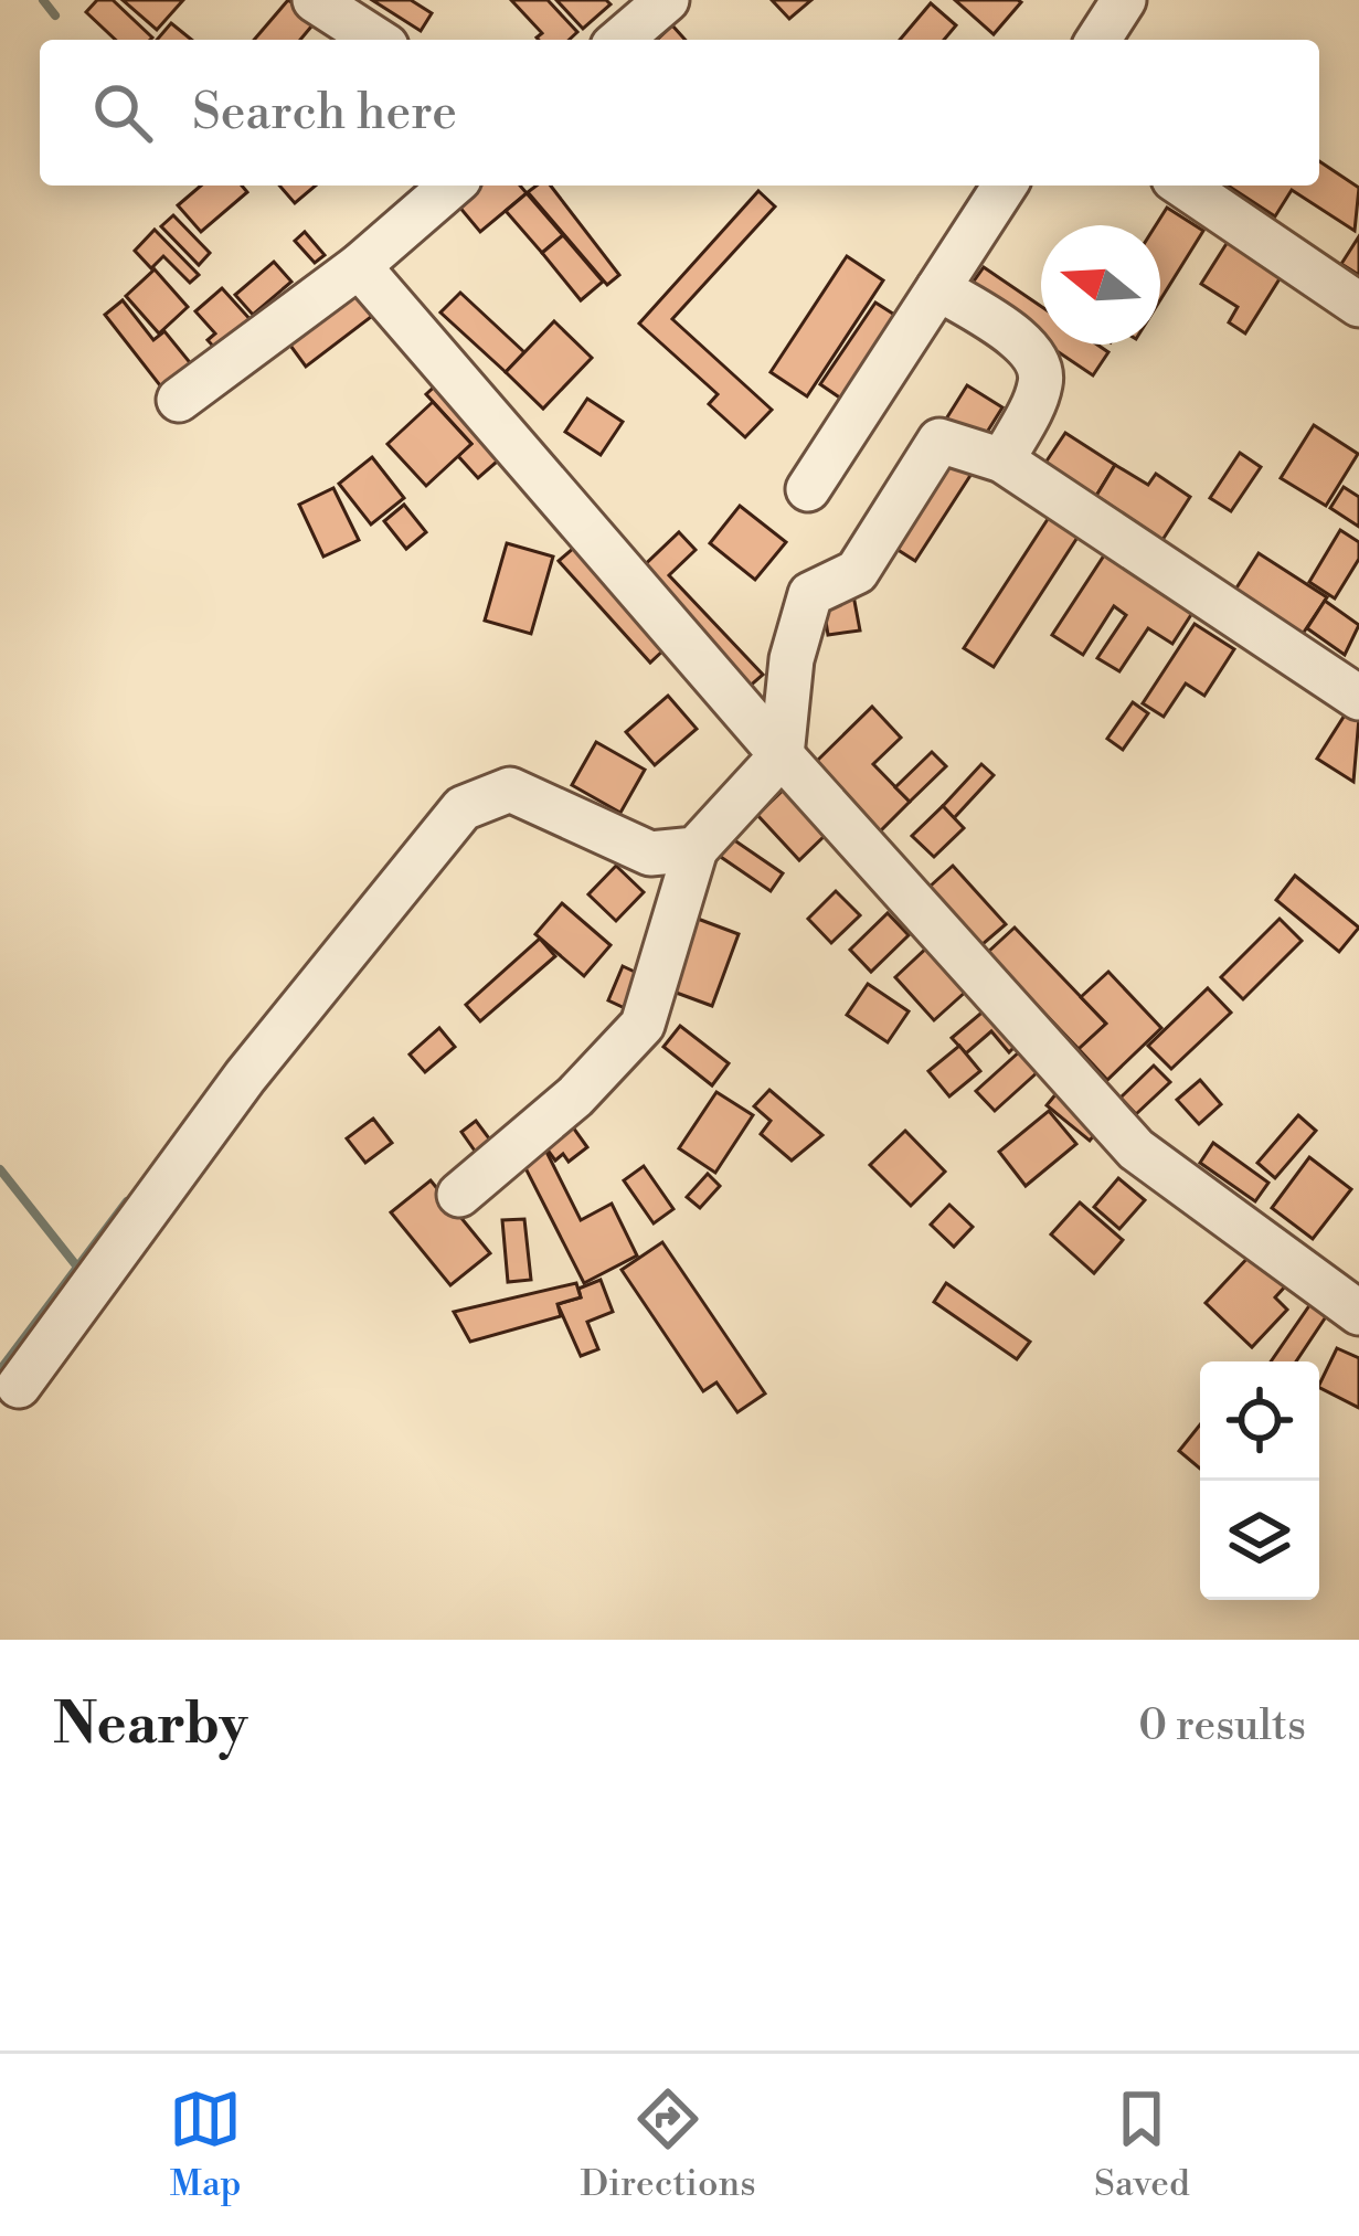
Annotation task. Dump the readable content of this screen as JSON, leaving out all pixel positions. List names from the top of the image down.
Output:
{
  "north": "left",
  "page": {
    "search": "Search here",
    "heading": ["Nearby", "0 results"],
    "nav": ["Map", "Directions", "Saved"]
  }
}
